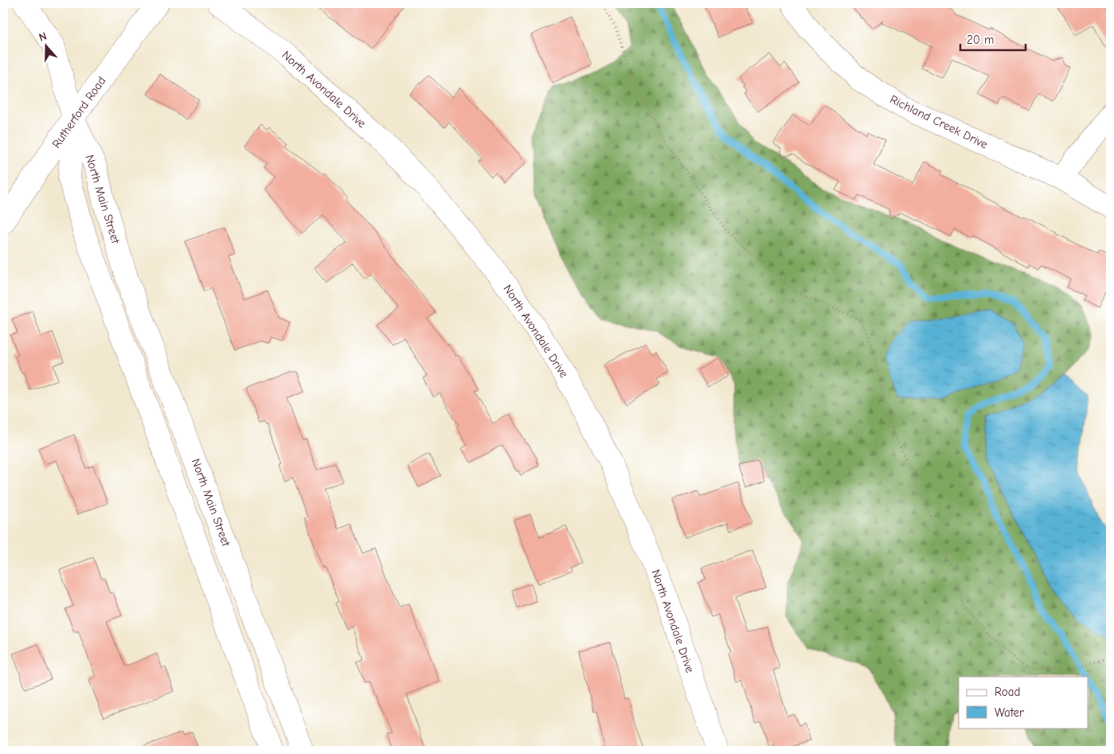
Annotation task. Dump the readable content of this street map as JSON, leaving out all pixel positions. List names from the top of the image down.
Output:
{
  "streets": {
    "street": [
      "North Avondale Drive",
      "Rutherford Road",
      "Richland Creek Drive",
      "North Main Street"
    ]
  },
  "crossings": [
    ["Rutherford Road", "North Main Street"]
  ],
  "legend": ["Road", "Water"],
  "scale_bar": "20 m",
  "north": "top"
}
